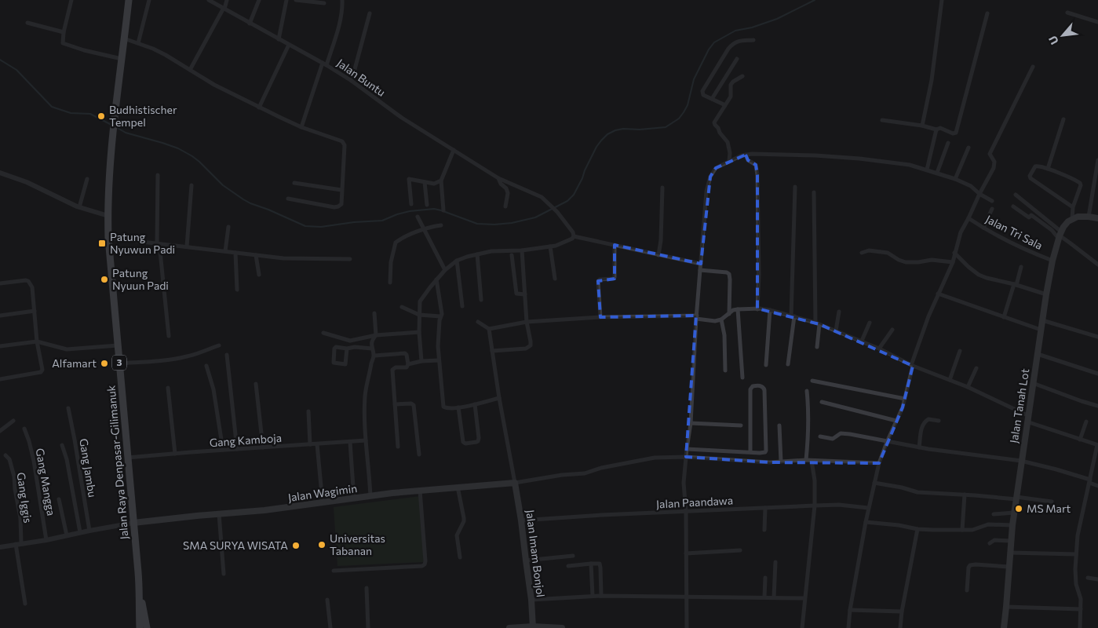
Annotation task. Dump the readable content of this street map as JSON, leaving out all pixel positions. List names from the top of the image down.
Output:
{
  "streets": {
    "highway": ["3", "Jalan Raya Denpasar-Gilimanuk"],
    "main road": ["Jalan Tanah Lot", "Jalan Wagimin", "Jalan Imam Bonjol"],
    "street": [
      "Jalan Buntu",
      "Jalan Tri Sala",
      "Gang Kamboja",
      "Gang Jambu",
      "Gang Mangga",
      "Gang Iggis",
      "Jalan Paandawa"
    ]
  },
  "crossings": [
    ["Jalan Tri Sala", "Jalan Tanah Lot"],
    ["Gang Kamboja", "Jalan Raya Denpasar-Gilimanuk"],
    ["Jalan Raya Denpasar-Gilimanuk", "Jalan Wagimin"],
    ["Jalan Wagimin", "Jalan Imam Bonjol"],
    ["Jalan Paandawa", "Jalan Imam Bonjol"]
  ],
  "places": {
    "other": [
      "Budhistischer Tempel",
      "Patung Nyuun Padi",
      "Alfamart",
      "MS Mart",
      "Universitas Tabanan",
      "SMA SURYA WISATA"
    ],
    "transit": ["Patung Nyuwun Padi"]
  },
  "north": "bottom left"
}
